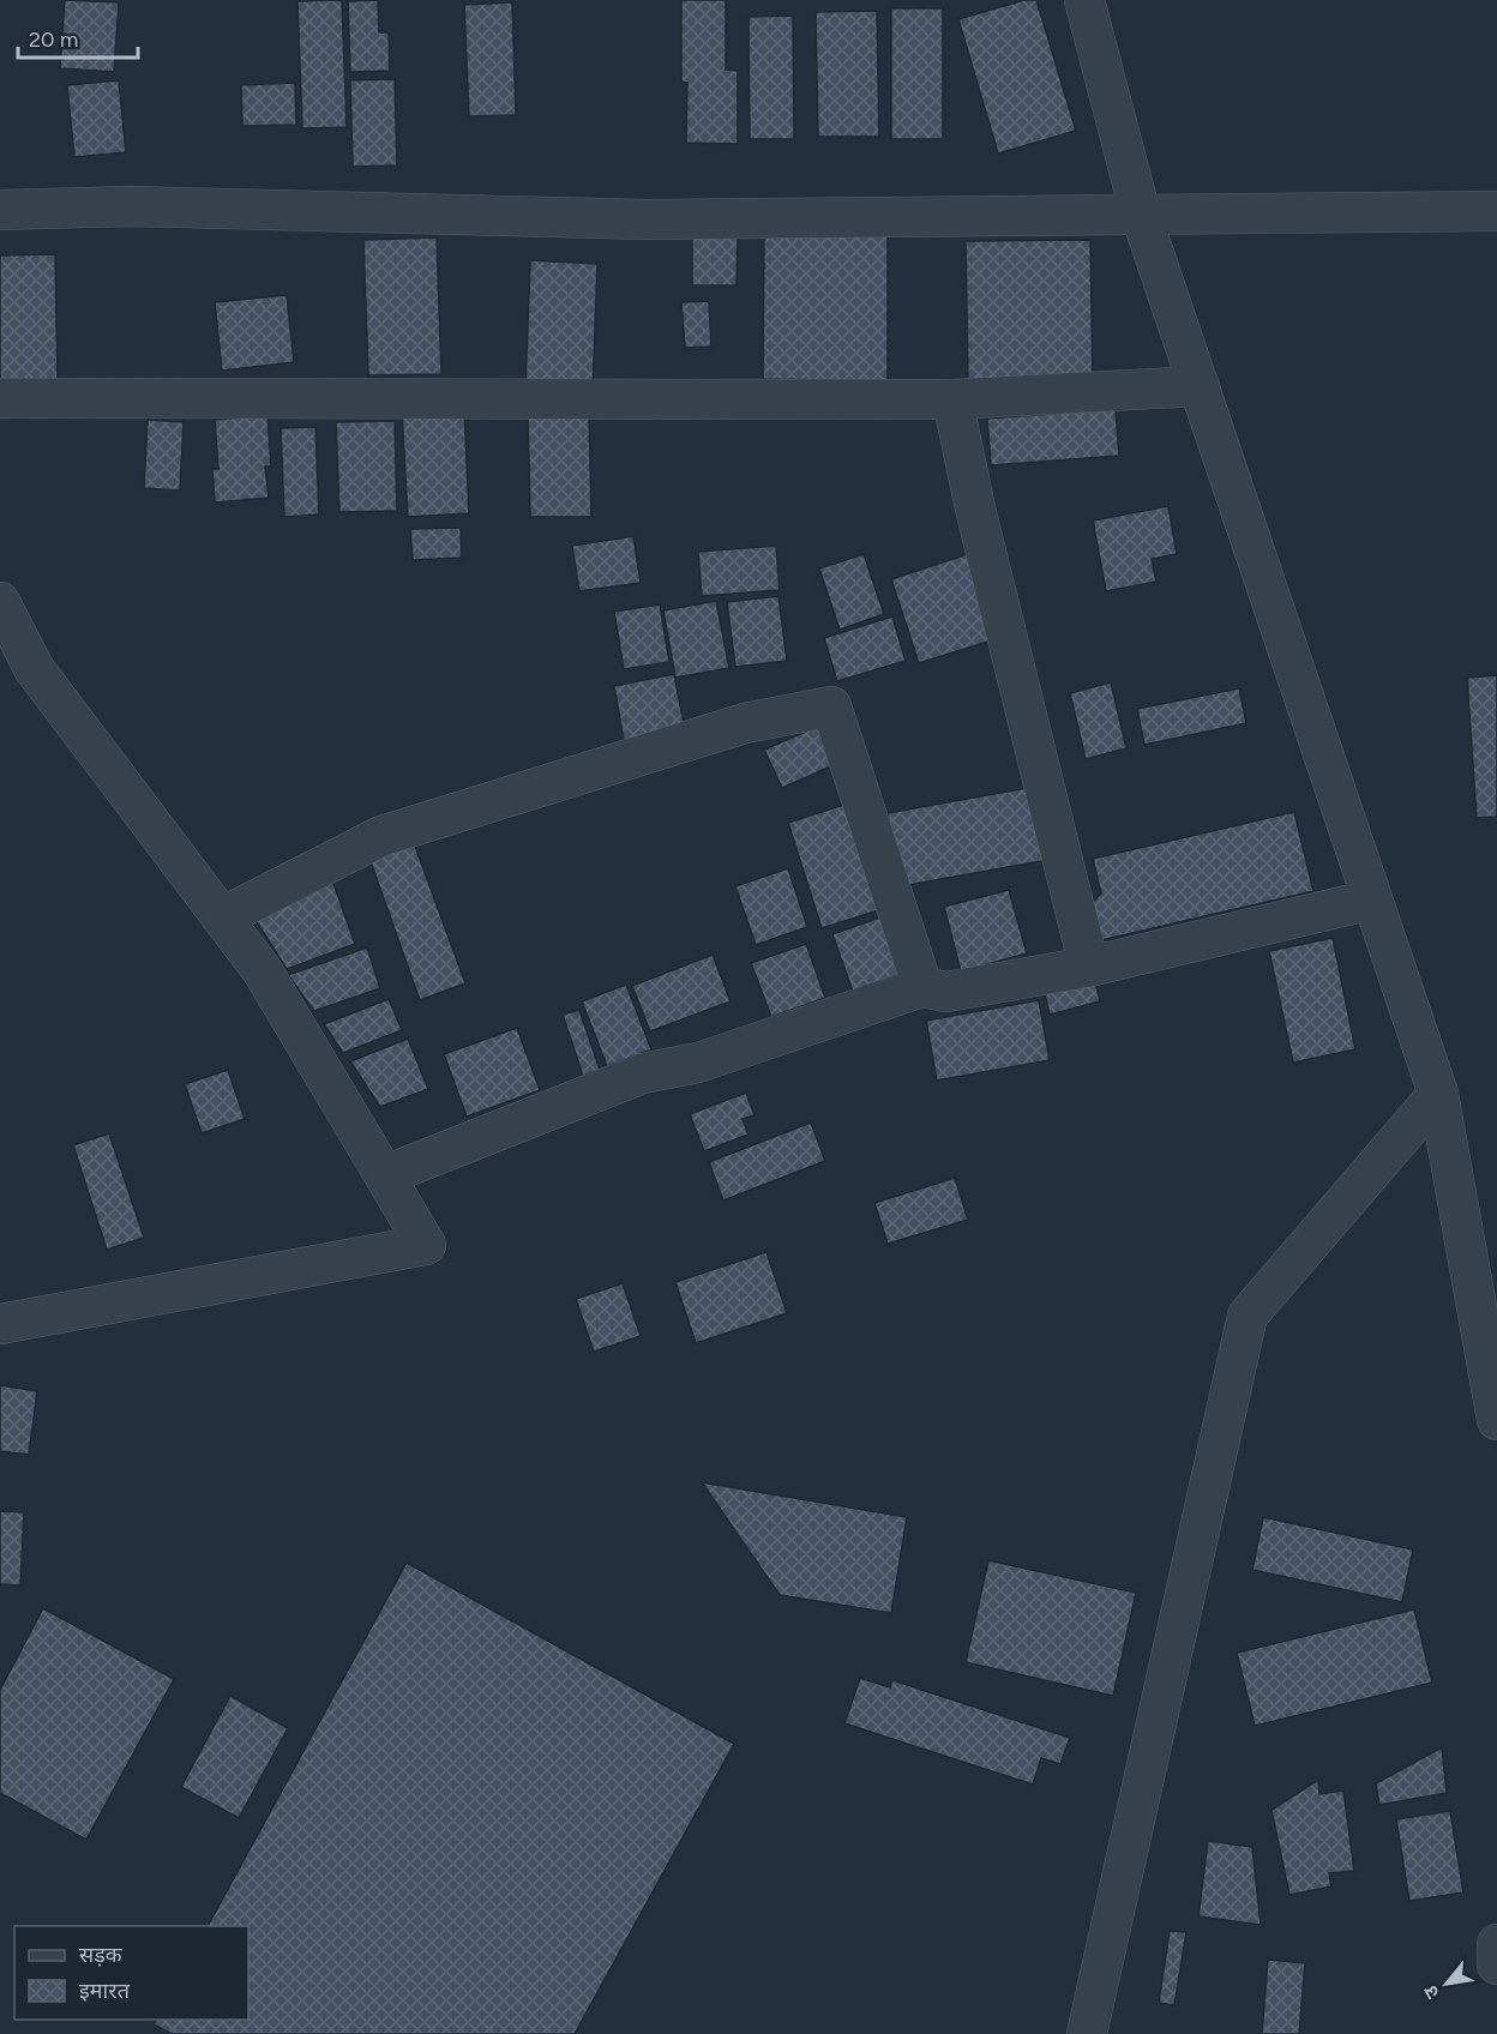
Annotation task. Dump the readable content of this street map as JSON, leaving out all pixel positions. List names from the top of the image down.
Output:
{
  "legend": ["सड़क", "इमारत"],
  "scale_bar": "20 m",
  "north": "bottom left"
}
